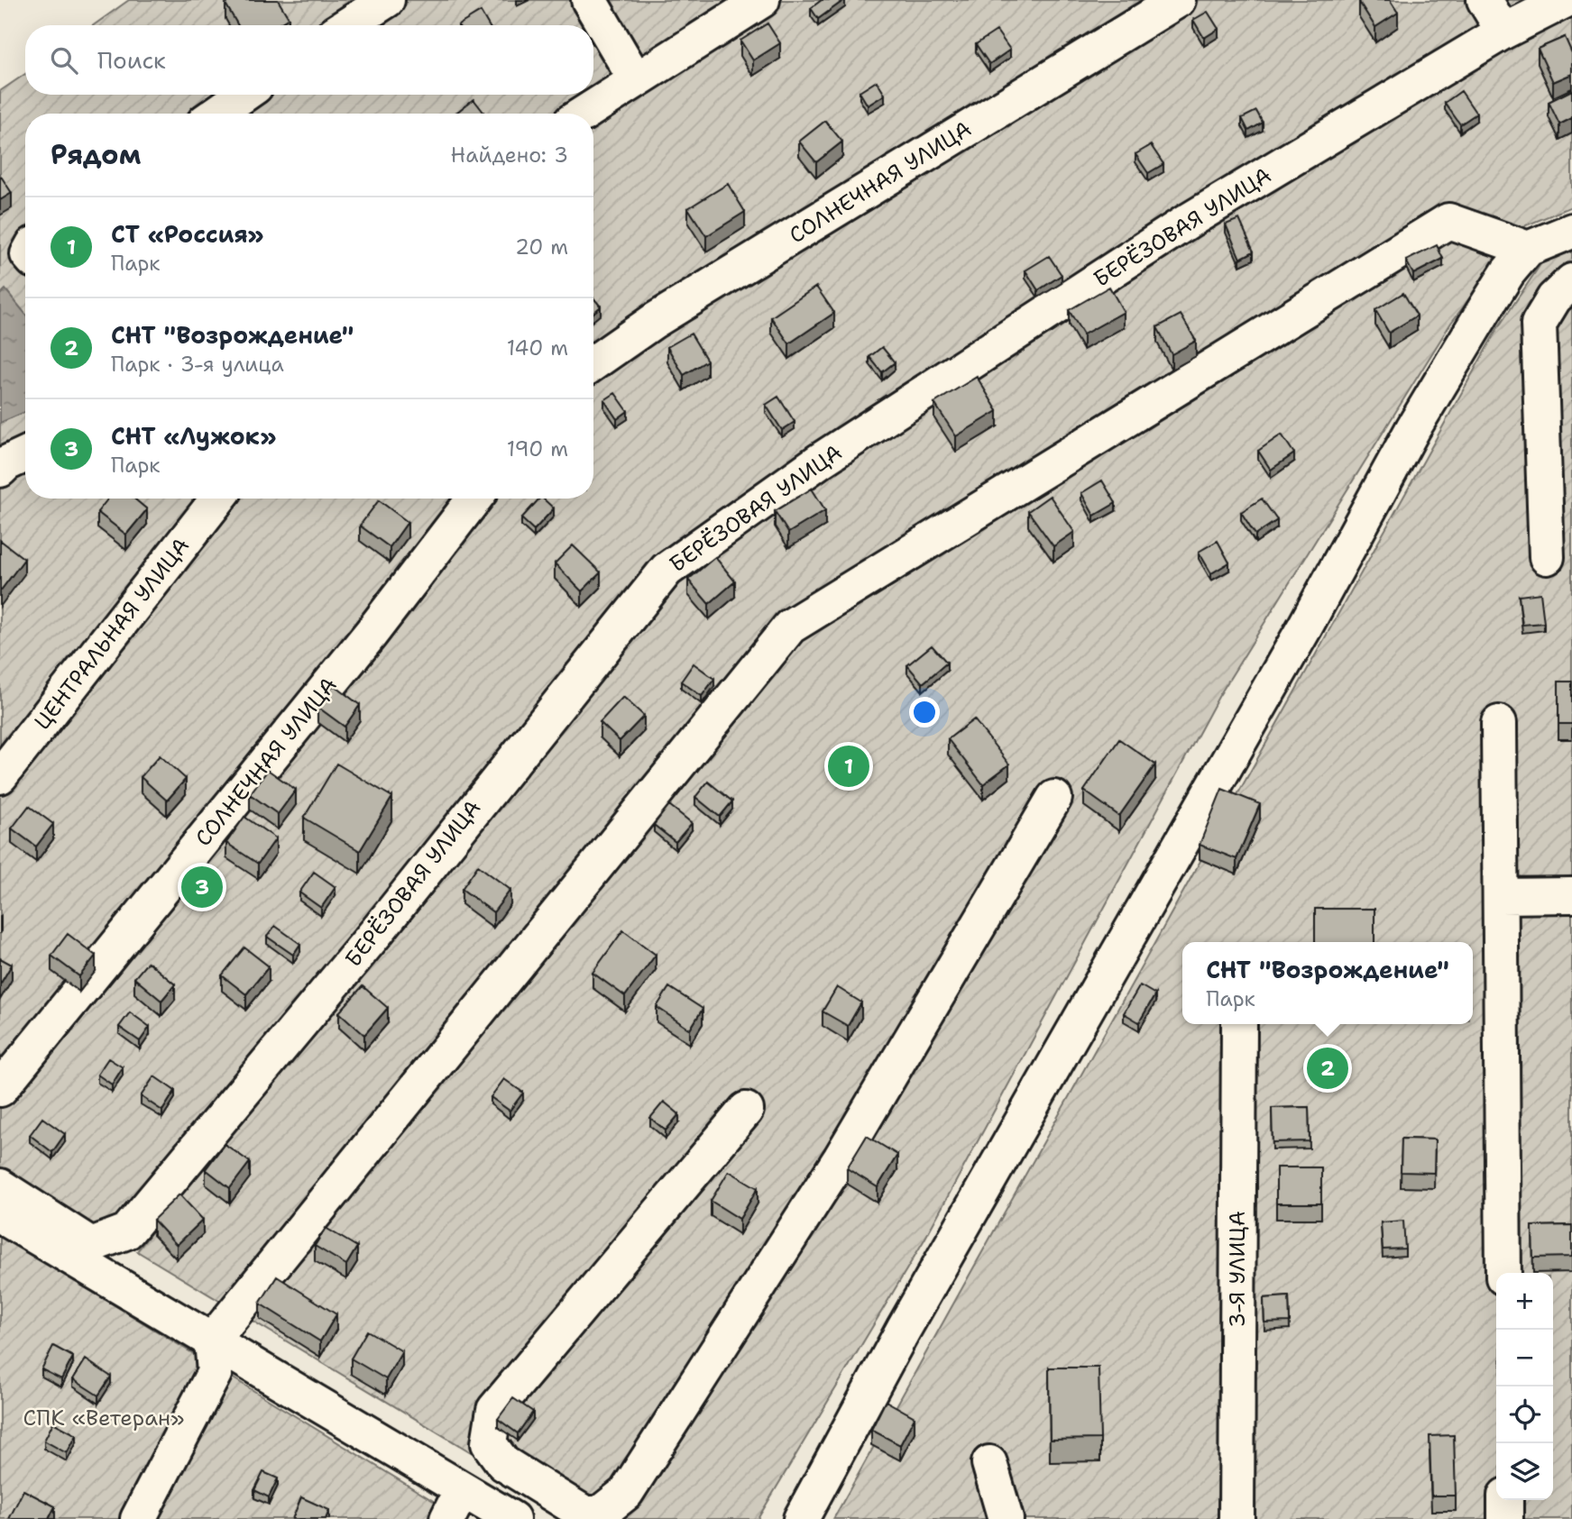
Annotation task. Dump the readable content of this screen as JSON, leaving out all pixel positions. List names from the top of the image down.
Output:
{
  "streets": {
    "street": [
      "СОЛНЕЧНАЯ УЛИЦА",
      "БЕРЁЗОВАЯ УЛИЦА",
      "ЦЕНТРАЛЬНАЯ УЛИЦА",
      "3-Я УЛИЦА"
    ]
  },
  "parks": ["СПК «Ветеран»"],
  "page": {
    "search": "Поиск",
    "heading": ["Рядом", "Найдено: 3"],
    "list": [
      {
        "mark": "1",
        "name": "СТ «Россия»",
        "note": "Парк",
        "value": "20 m"
      },
      {
        "mark": "2",
        "name": "СНТ \"Возрождение\"",
        "note": "Парк · 3-я улица",
        "value": "140 m"
      },
      {
        "mark": "3",
        "name": "СНТ «Лужок»",
        "note": "Парк",
        "value": "190 m"
      }
    ],
    "pins": ["1", "3", "2"],
    "popup": ["СНТ \"Возрождение\"", "Парк"],
    "map_buttons": ["+", "−"]
  }
}
